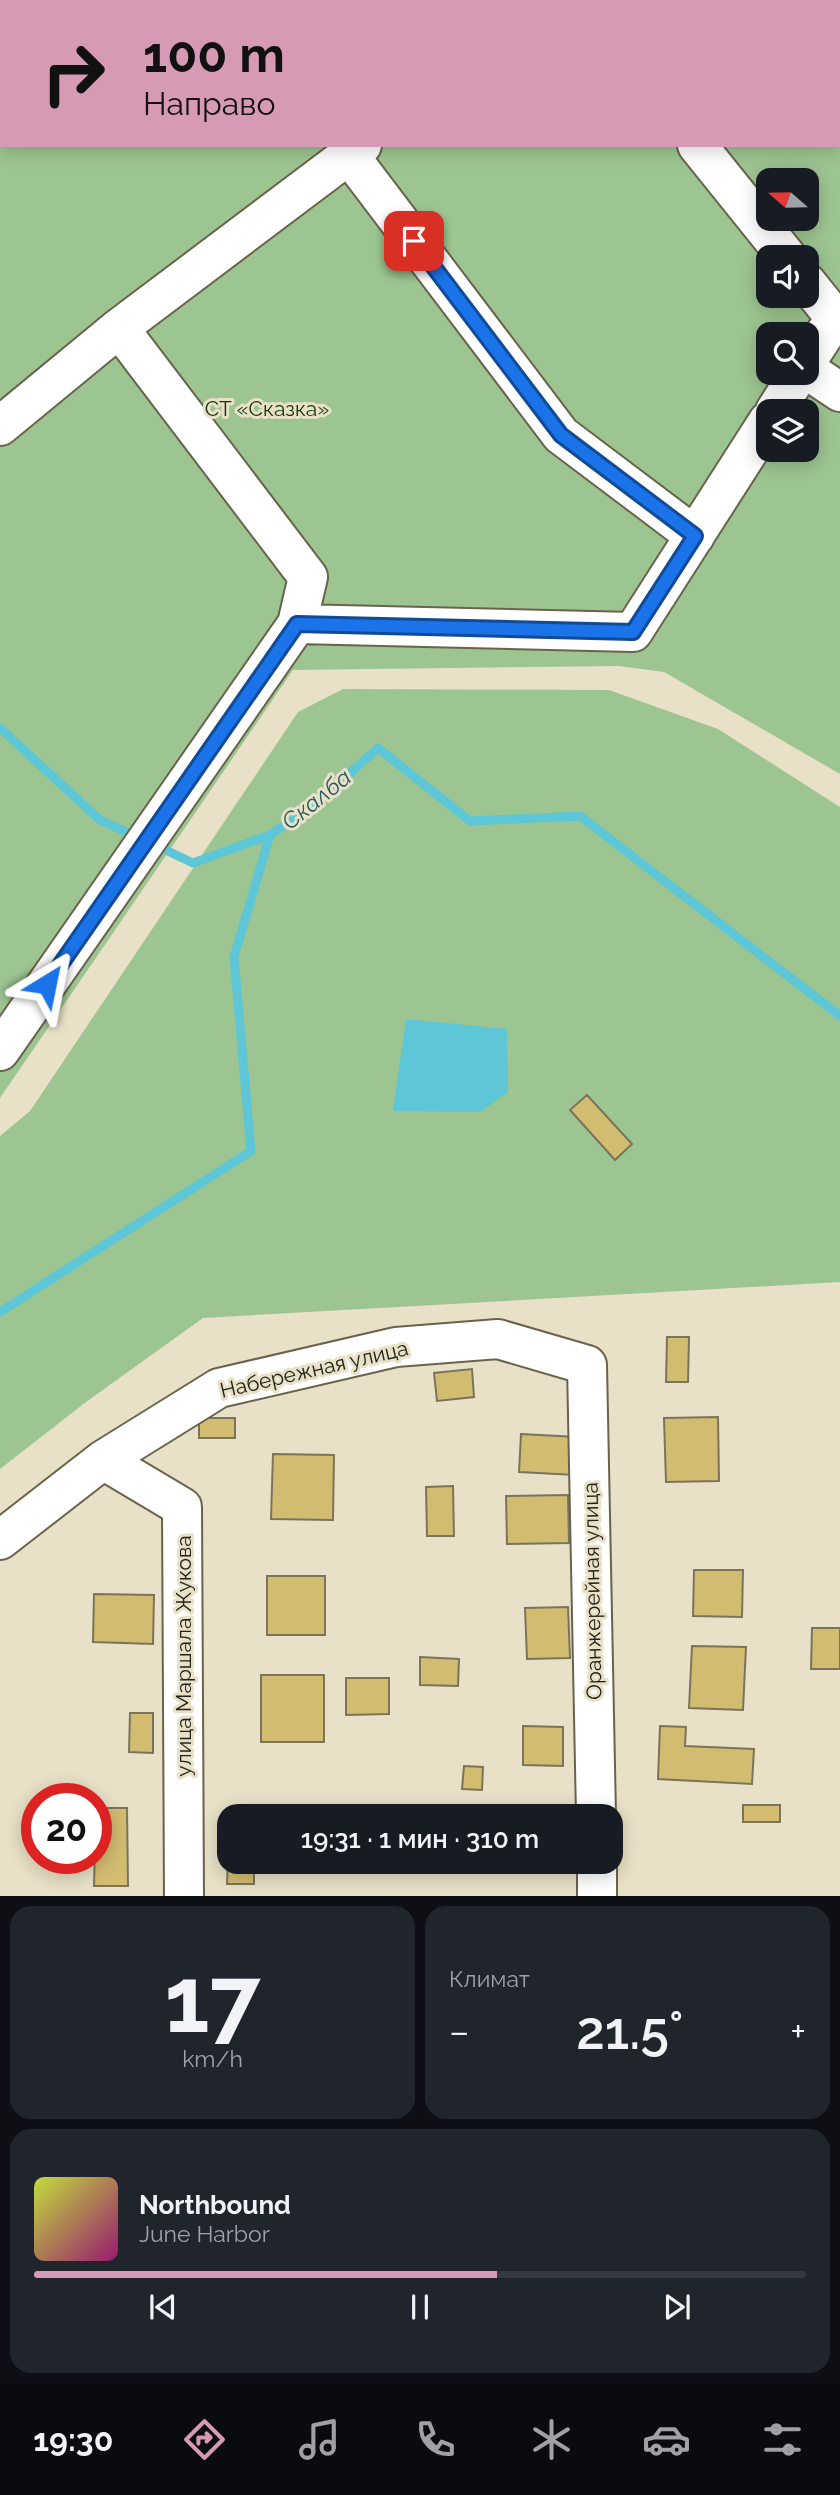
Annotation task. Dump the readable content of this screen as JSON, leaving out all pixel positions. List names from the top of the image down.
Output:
{
  "streets": {
    "street": ["Набережная улица", "Оранжерейная улица", "улица Маршала Жукова"]
  },
  "crossings": [
    ["Набережная улица", "Оранжерейная улица"],
    ["Набережная улица", "улица Маршала Жукова"]
  ],
  "water": ["Скалба"],
  "parks": ["СТ «Сказка»"],
  "north": "left",
  "page": {
    "turn": ["100 m", "Направо"],
    "limit": "20",
    "trip": "19:31 · 1 мин · 310 m",
    "tile": [
      ["17", "km/h"],
      "Климат"
    ],
    "heat": ["−", "21.5°", "+"],
    "song": ["Northbound", "June Harbor"],
    "tabs": "19:30"
  }
}
